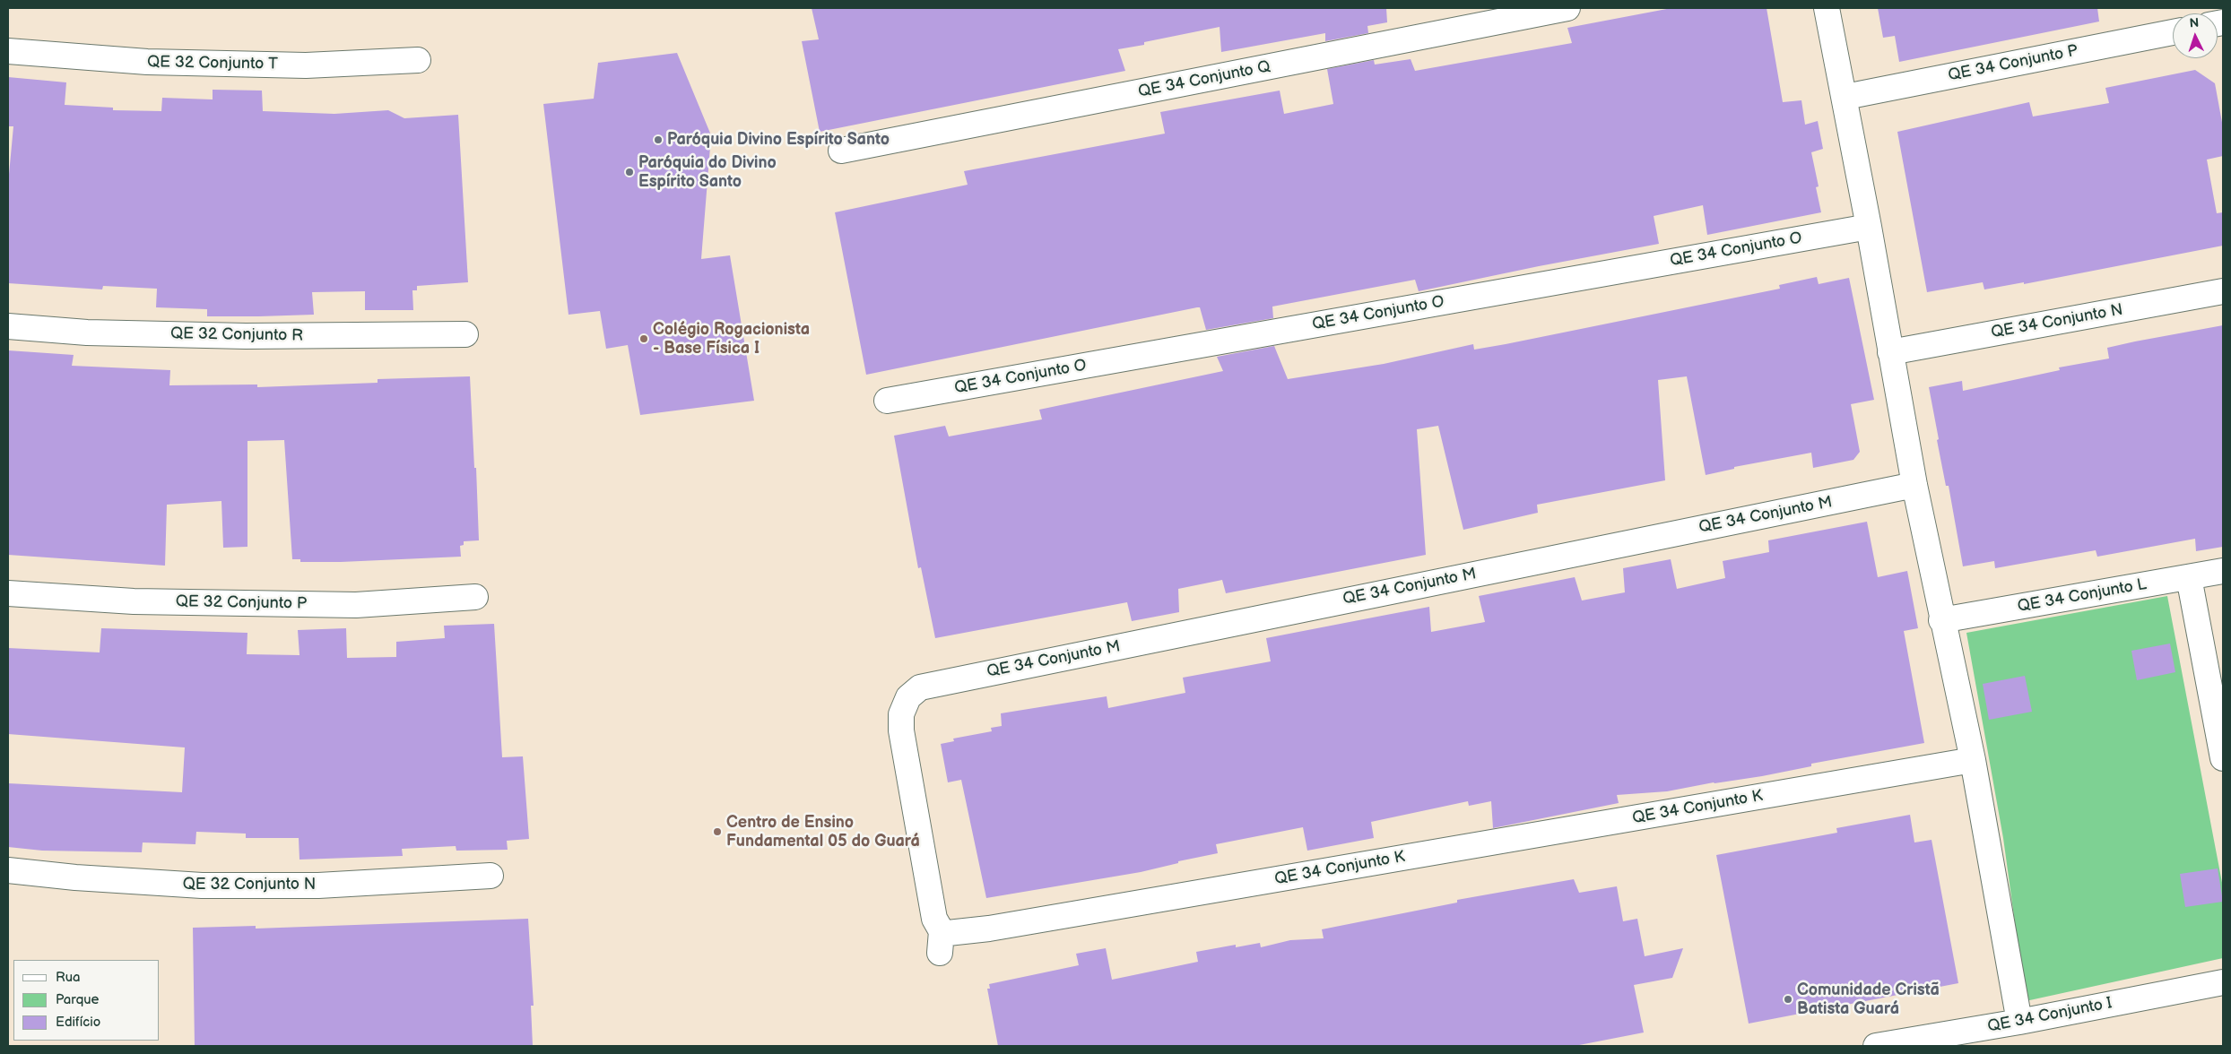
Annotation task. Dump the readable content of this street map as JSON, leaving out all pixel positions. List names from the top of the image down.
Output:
{
  "streets": {
    "street": [
      "QE 32 Conjunto T",
      "QE 34 Conjunto P",
      "QE 34 Conjunto Q",
      "QE 34 Conjunto O",
      "QE 34 Conjunto N",
      "QE 32 Conjunto R",
      "QE 34 Conjunto M",
      "QE 34 Conjunto L",
      "QE 32 Conjunto P",
      "QE 34 Conjunto K",
      "QE 32 Conjunto N",
      "QE 34 Conjunto I"
    ]
  },
  "crossings": [
    ["QE 34 Conjunto M", "QE 34 Conjunto K"]
  ],
  "places": [
    "Paróquia Divino Espírito Santo",
    "Paróquia do Divino Espírito Santo",
    "Colégio Rogacionista - Base Física I",
    "Centro de Ensino Fundamental 05 do Guará",
    "Comunidade Cristã Batista Guará"
  ],
  "legend": ["Rua", "Parque", "Edifício"],
  "north": "top"
}
